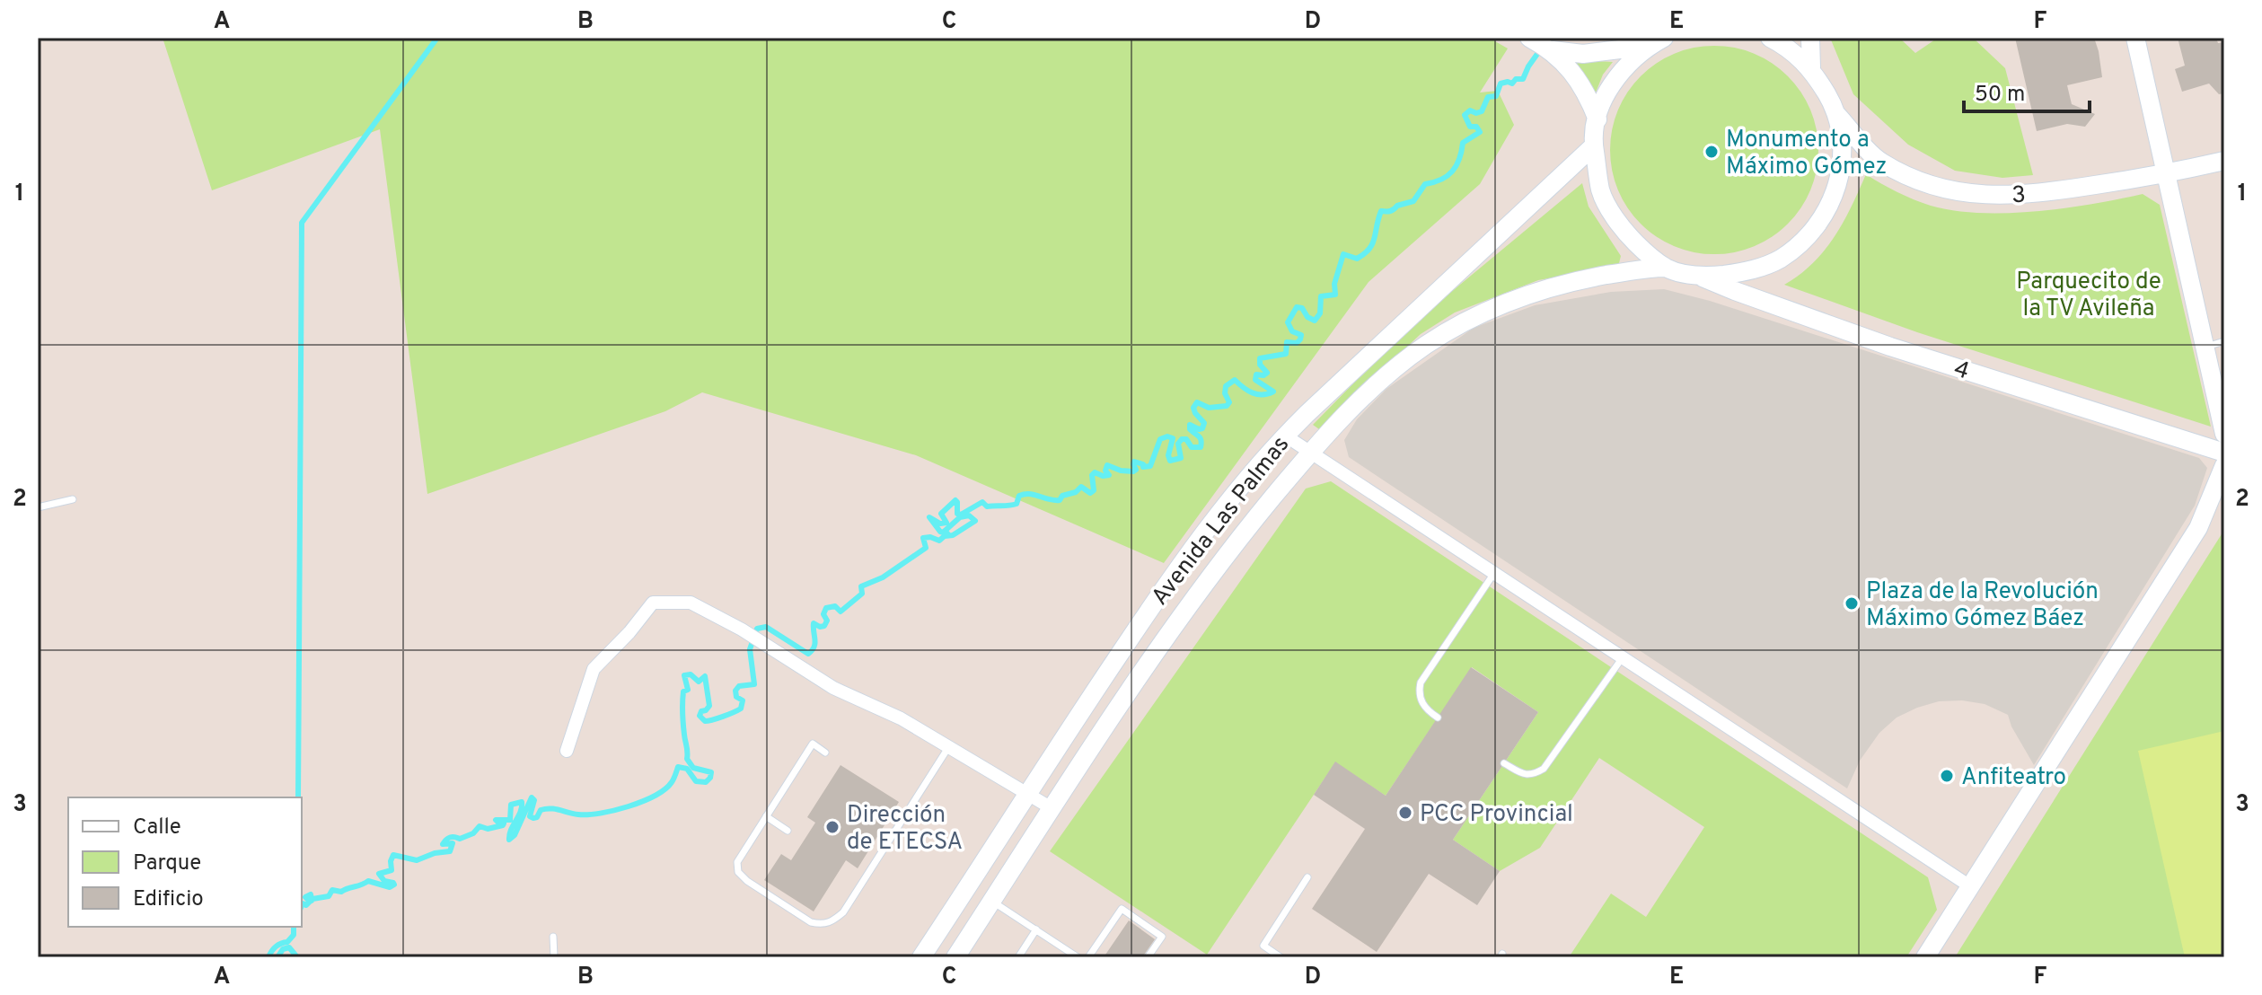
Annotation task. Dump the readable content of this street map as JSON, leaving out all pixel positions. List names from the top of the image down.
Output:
{
  "streets": {
    "street": ["3", "4", "Avenida Las Palmas"]
  },
  "parks": ["Parquecito de la TV Avileña"],
  "places": [
    "Monumento a Máximo Gómez",
    "Plaza de la Revolución Máximo Gómez Báez",
    "Anfiteatro",
    "PCC Provincial",
    "Dirección de ETECSA"
  ],
  "legend": ["Calle", "Parque", "Edificio"],
  "scale_bar": "50 m",
  "grid": {
    "columns": [
      "A",
      "B",
      "C",
      "D",
      "E",
      "F"
    ],
    "rows": ["1", "2", "3"]
  }
}
